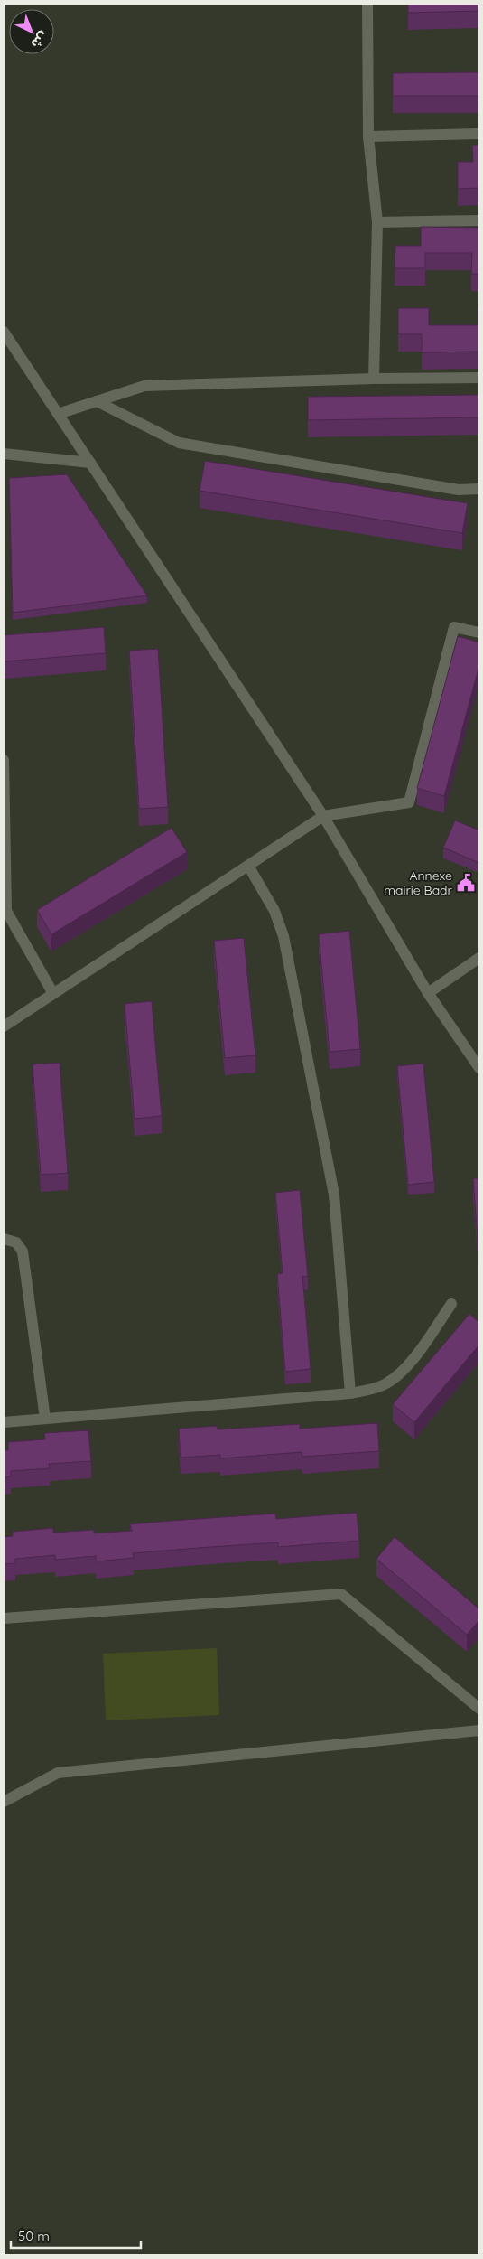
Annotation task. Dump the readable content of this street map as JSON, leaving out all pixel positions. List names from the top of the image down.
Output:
{
  "places": {
    "public building": ["Annexe mairie Badr"]
  },
  "scale_bar": "50 m",
  "north": "bottom right"
}
